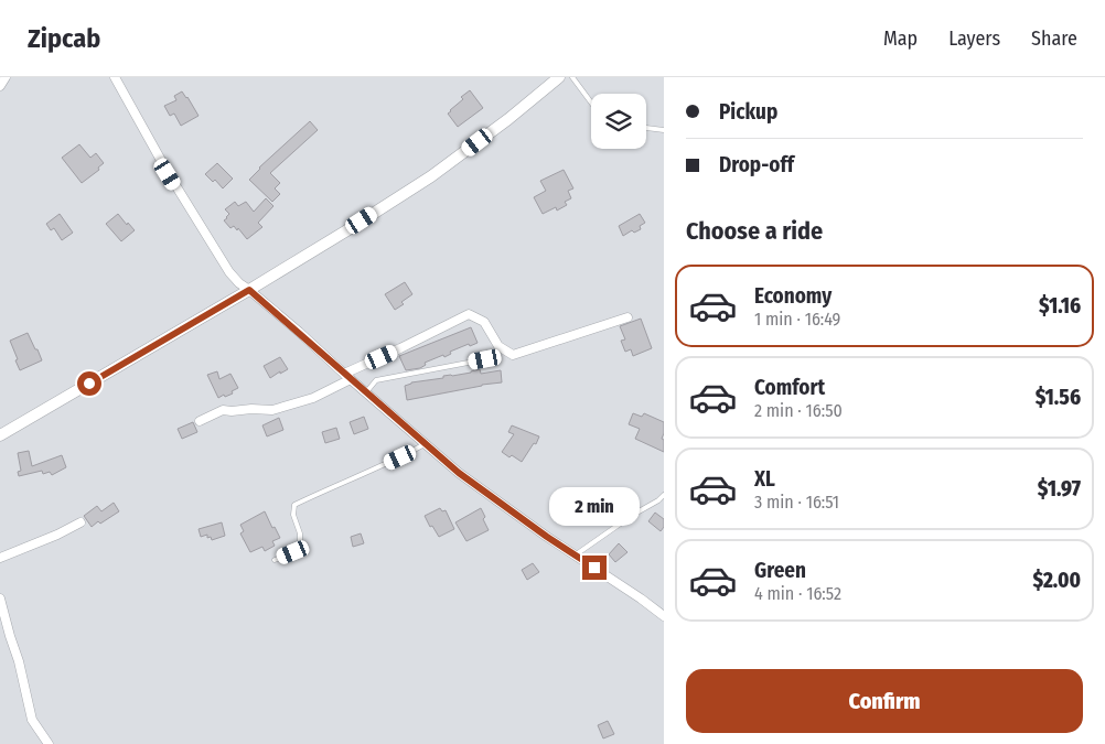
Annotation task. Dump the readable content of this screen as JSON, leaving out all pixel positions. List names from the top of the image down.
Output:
{
  "page": {
    "header": "Zipcab",
    "nav": ["Map", "Layers", "Share"],
    "banner": ["Pickup", "Drop-off"],
    "heading": "Choose a ride",
    "list": [
      {
        "name": "Economy",
        "note": "1 min · 16:49",
        "value": "$1.16"
      },
      {
        "name": "Comfort",
        "note": "2 min · 16:50",
        "value": "$1.56"
      },
      {
        "name": "XL",
        "note": "3 min · 16:51",
        "value": "$1.97"
      },
      {
        "name": "Green",
        "note": "4 min · 16:52",
        "value": "$2.00"
      }
    ],
    "bubble": "2 min",
    "buttons": "Confirm"
  }
}
